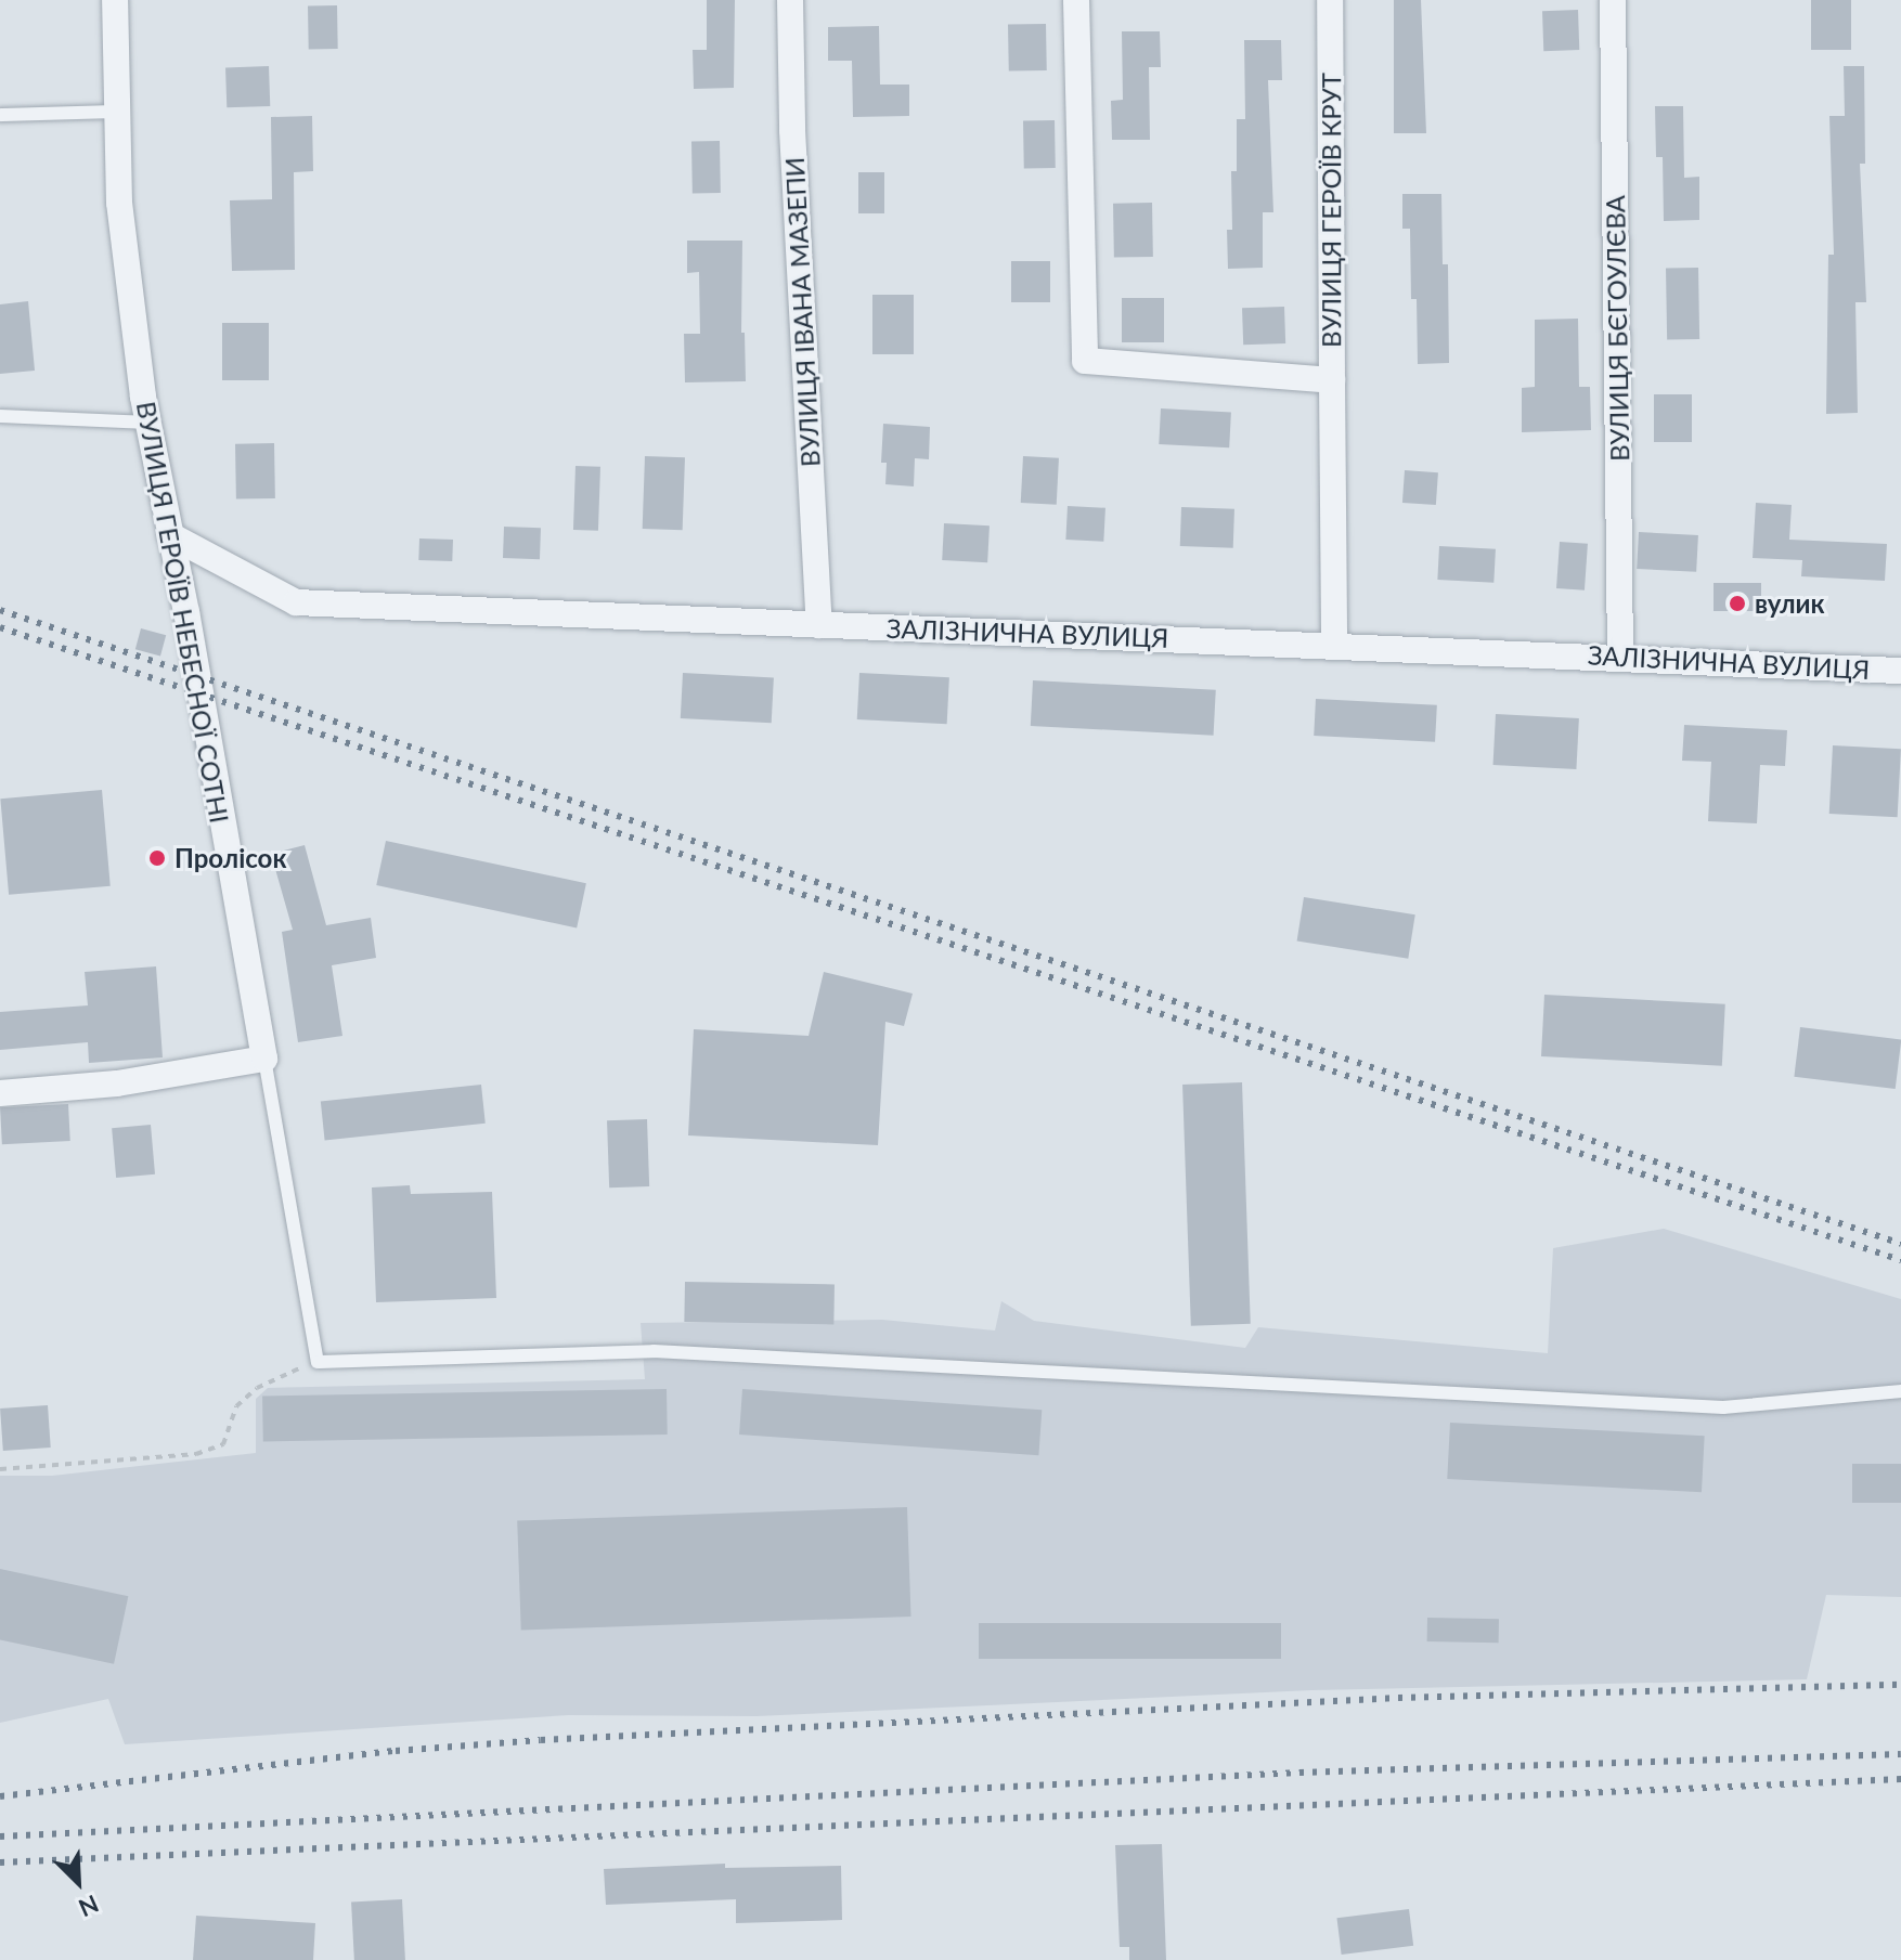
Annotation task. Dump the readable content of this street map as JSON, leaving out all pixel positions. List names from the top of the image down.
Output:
{
  "streets": {
    "street": [
      "ВУЛИЦЯ ГЕРОЇВ КРУТ",
      "ВУЛИЦЯ ІВАНА МАЗЕПИ",
      "ВУЛИЦЯ БЄГОУЛЄВА",
      "ВУЛИЦЯ ГЕРОЇВ НЕБЕСНОЇ СОТНІ",
      "ЗАЛІЗНИЧНА ВУЛИЦЯ"
    ]
  },
  "crossings": [
    ["ВУЛИЦЯ ІВАНА МАЗЕПИ", "ЗАЛІЗНИЧНА ВУЛИЦЯ"],
    ["ВУЛИЦЯ БЄГОУЛЄВА", "ЗАЛІЗНИЧНА ВУЛИЦЯ"],
    ["ВУЛИЦЯ ГЕРОЇВ НЕБЕСНОЇ СОТНІ", "ЗАЛІЗНИЧНА ВУЛИЦЯ"]
  ],
  "places": ["вулик", "Пролісок"],
  "north": "bottom right"
}
